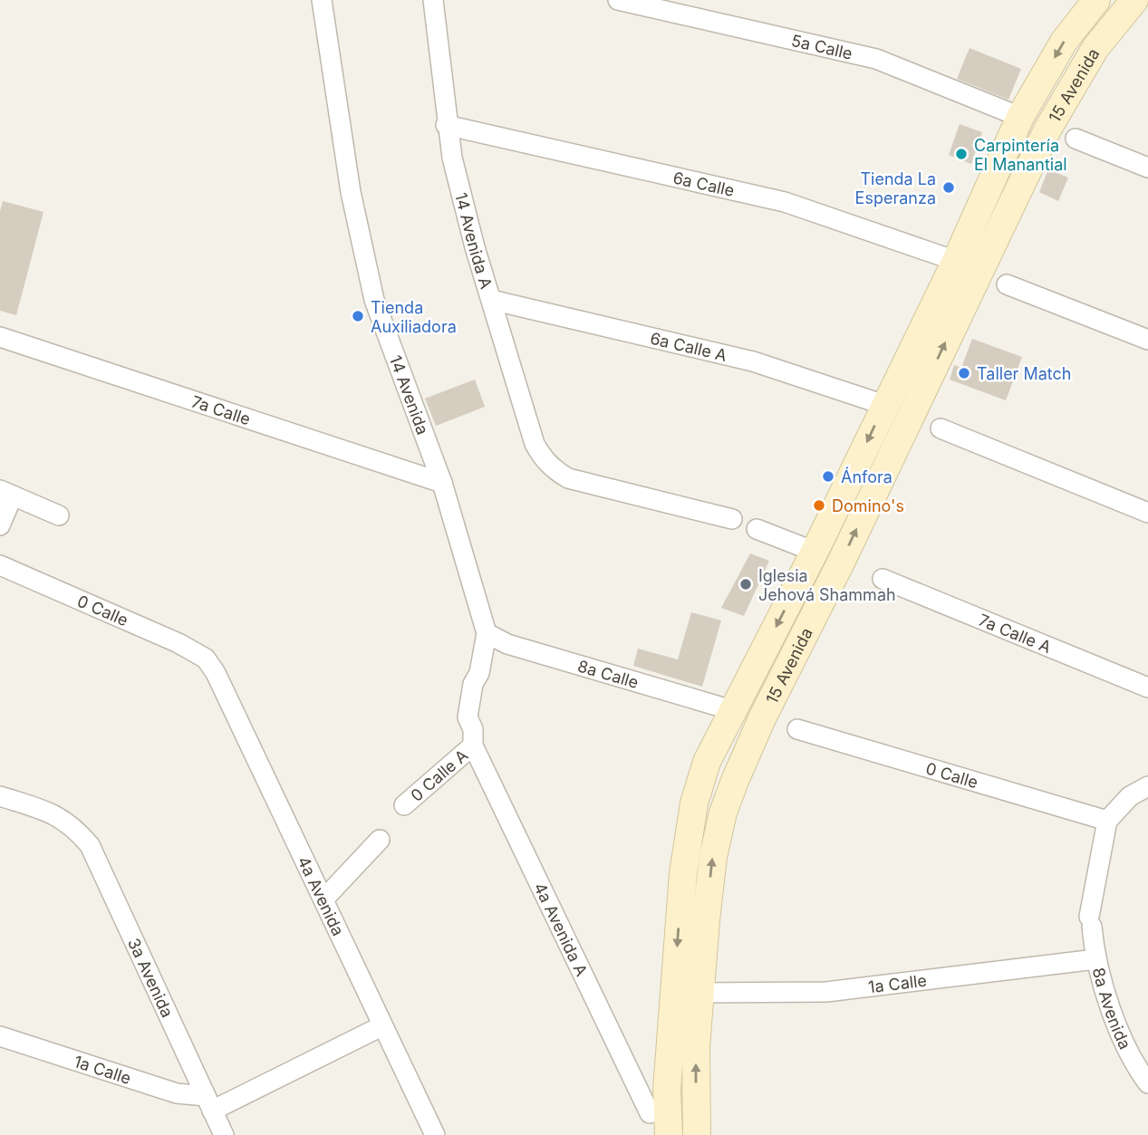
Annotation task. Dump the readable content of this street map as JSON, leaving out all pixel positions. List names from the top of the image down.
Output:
{
  "streets": {
    "main road": ["15 Avenida"],
    "street": [
      "5a Calle",
      "6a Calle",
      "14 Avenida A",
      "6a Calle A",
      "14 Avenida",
      "7a Calle",
      "0 Calle",
      "7a Calle A",
      "8a Calle",
      "0 Calle A",
      "4a Avenida",
      "4a Avenida A",
      "3a Avenida",
      "1a Calle",
      "8a Avenida"
    ]
  },
  "crossings": [
    ["5a Calle", "15 Avenida"],
    ["15 Avenida", "6a Calle"],
    ["15 Avenida", "6a Calle A"],
    ["15 Avenida", "8a Calle"],
    ["15 Avenida", "1a Calle"],
    ["6a Calle", "14 Avenida A"],
    ["14 Avenida A", "6a Calle A"],
    ["14 Avenida", "7a Calle"],
    ["14 Avenida", "8a Calle"],
    ["14 Avenida", "0 Calle A"],
    ["14 Avenida", "4a Avenida A"],
    ["0 Calle", "4a Avenida"],
    ["0 Calle", "8a Avenida"],
    ["0 Calle A", "4a Avenida A"],
    ["3a Avenida", "1a Calle"],
    ["1a Calle", "8a Avenida"]
  ],
  "places": [
    "Carpintería El Manantial",
    "Tienda La Esperanza",
    "Tienda Auxiliadora",
    "Taller Match",
    "Ánfora",
    "Domino's",
    "Iglesia Jehová Shammah"
  ]
}
